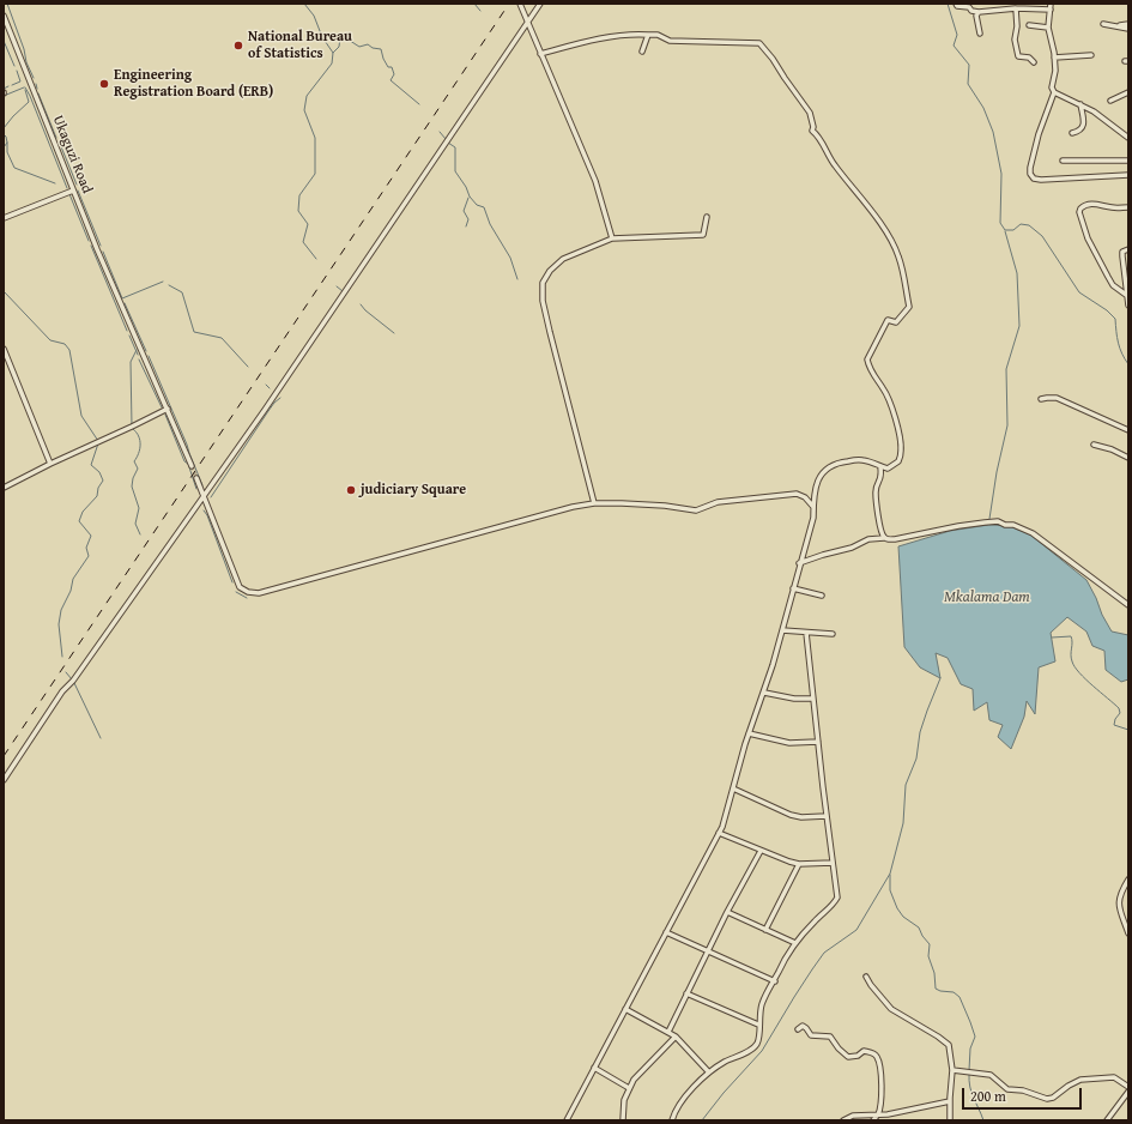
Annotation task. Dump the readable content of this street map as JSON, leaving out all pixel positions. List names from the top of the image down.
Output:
{
  "streets": {
    "street": ["Ukaguzi Road"]
  },
  "water": ["Mkalama Dam"],
  "places": ["National Bureau of Statistics", "Engineering Registration Board (ERB)", "judiciary Square"],
  "scale_bar": "200 m"
}
